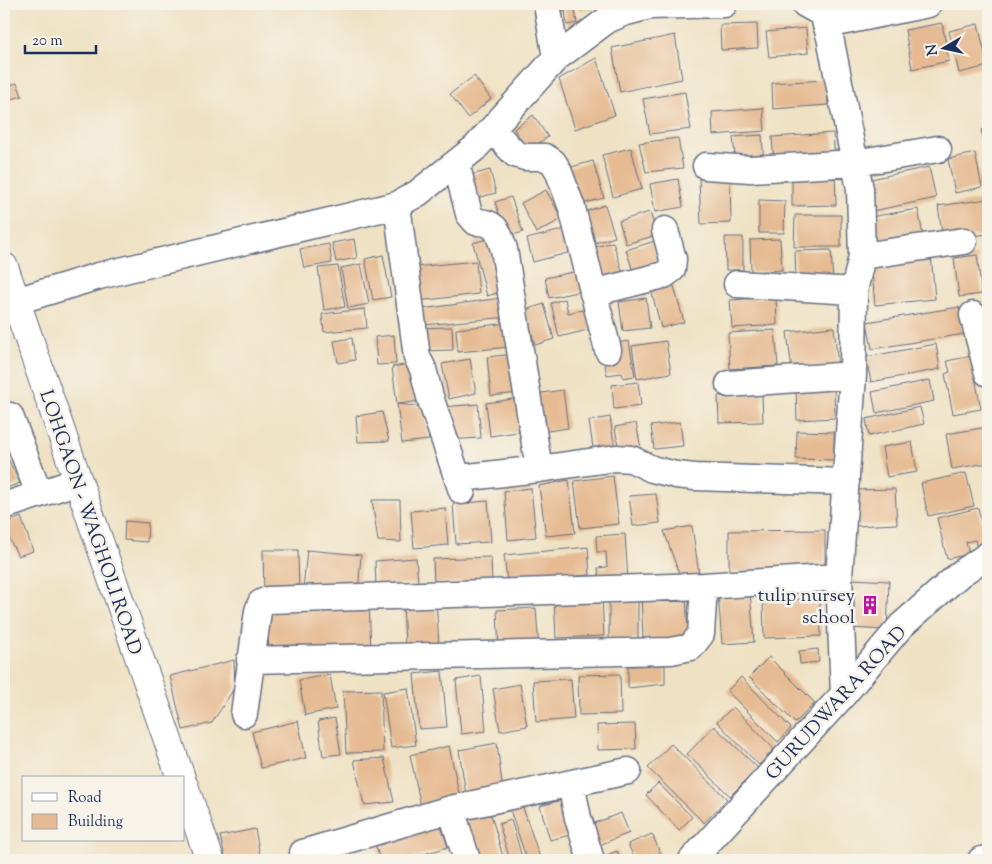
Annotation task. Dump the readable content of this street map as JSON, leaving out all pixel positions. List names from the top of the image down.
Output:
{
  "streets": {
    "main road": ["LOHGAON - WAGHOLI ROAD"],
    "street": ["GURUDWARA ROAD"]
  },
  "places": {
    "building": ["tulip nursey school"]
  },
  "legend": ["Road", "Building"],
  "scale_bar": "20 m",
  "north": "left"
}
